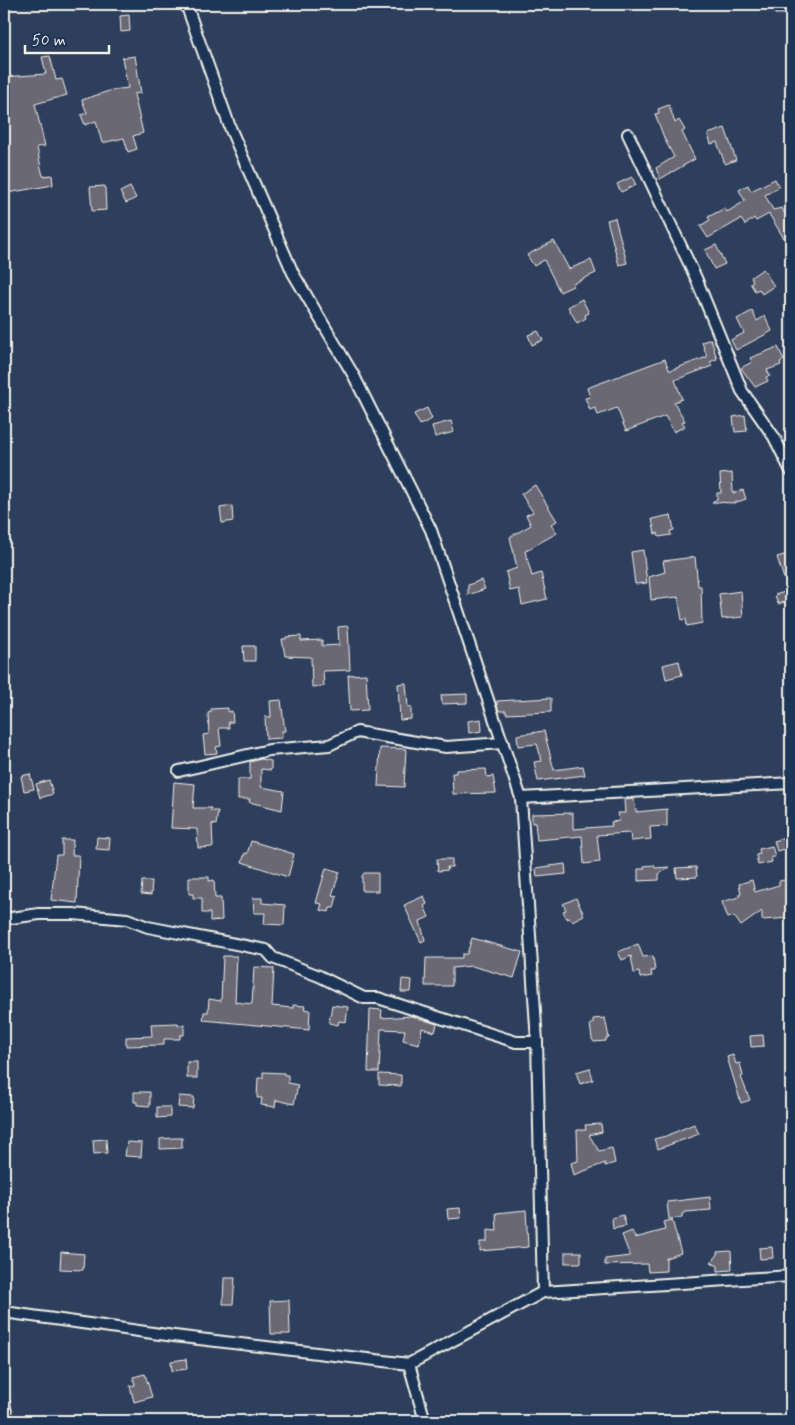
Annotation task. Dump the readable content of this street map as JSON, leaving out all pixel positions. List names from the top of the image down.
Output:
{
  "scale_bar": "50 m"
}
